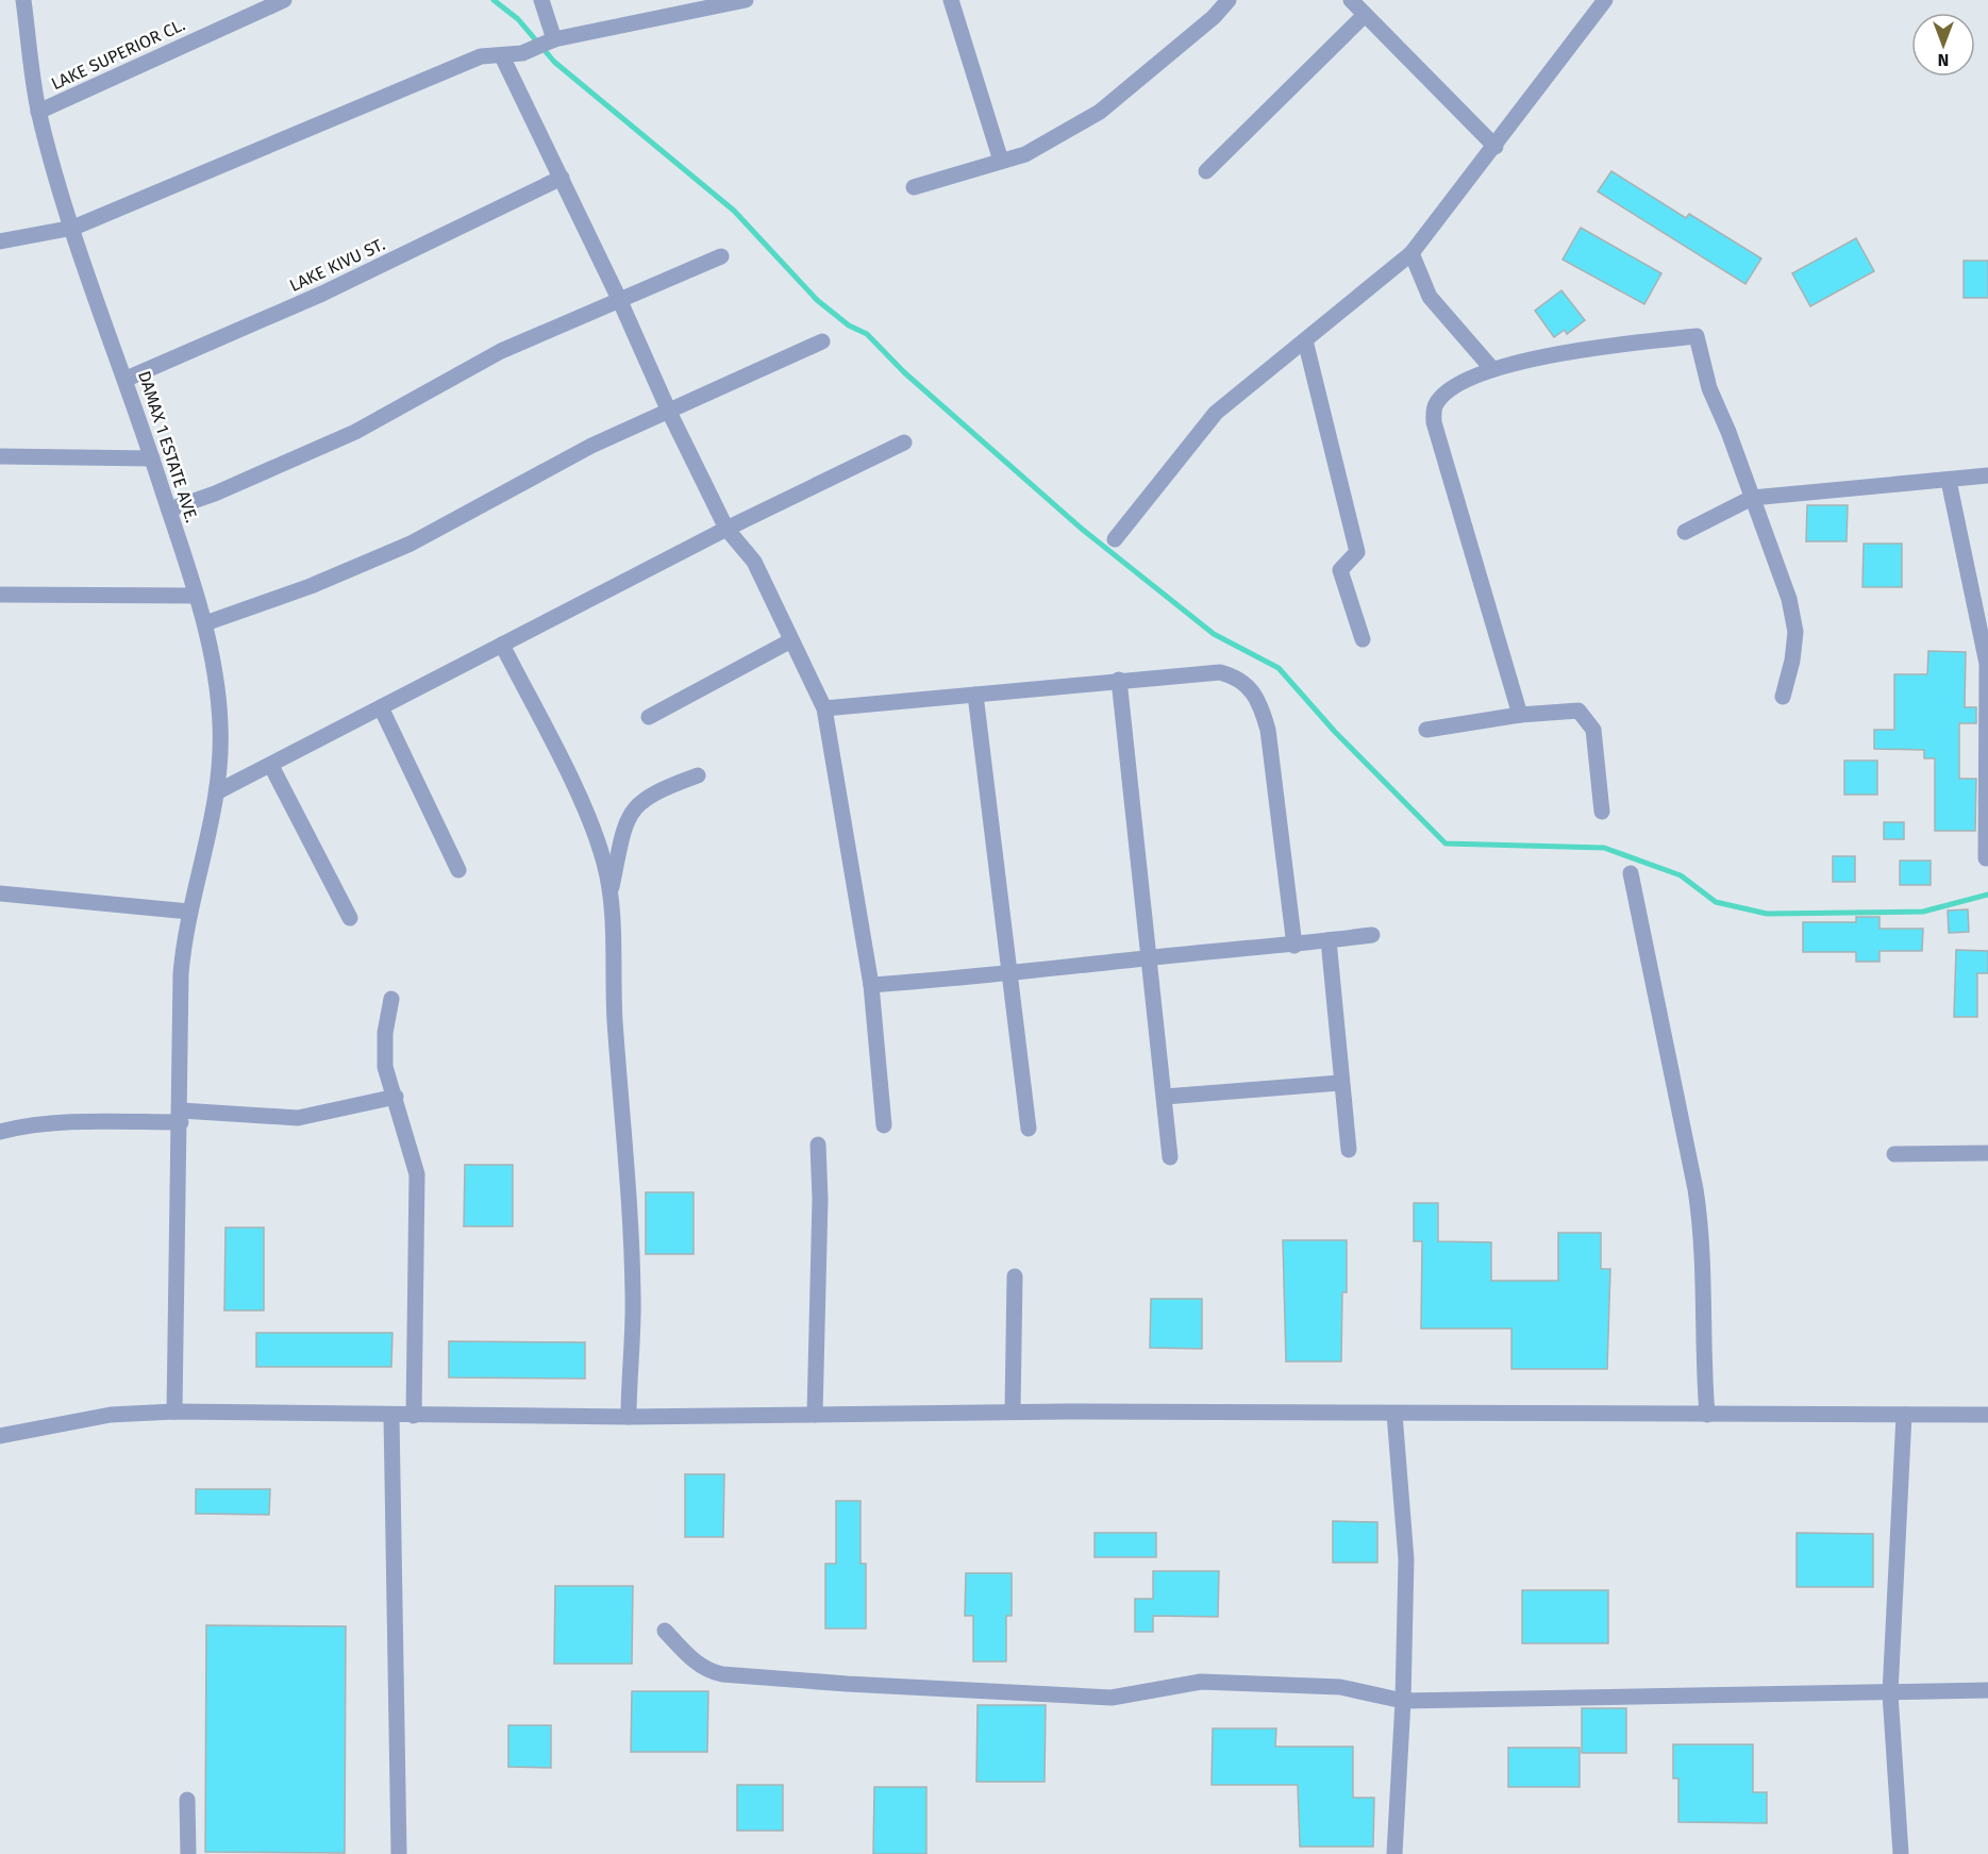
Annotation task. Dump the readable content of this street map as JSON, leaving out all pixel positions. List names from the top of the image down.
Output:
{
  "streets": {
    "street": ["LAKE SUPERIOR CL.", "LAKE KIVU ST.", "DAMAX 1 ESTATE AVE."]
  },
  "crossings": [
    ["LAKE SUPERIOR CL.", "DAMAX 1 ESTATE AVE."],
    ["LAKE KIVU ST.", "DAMAX 1 ESTATE AVE."]
  ],
  "north": "bottom"
}
